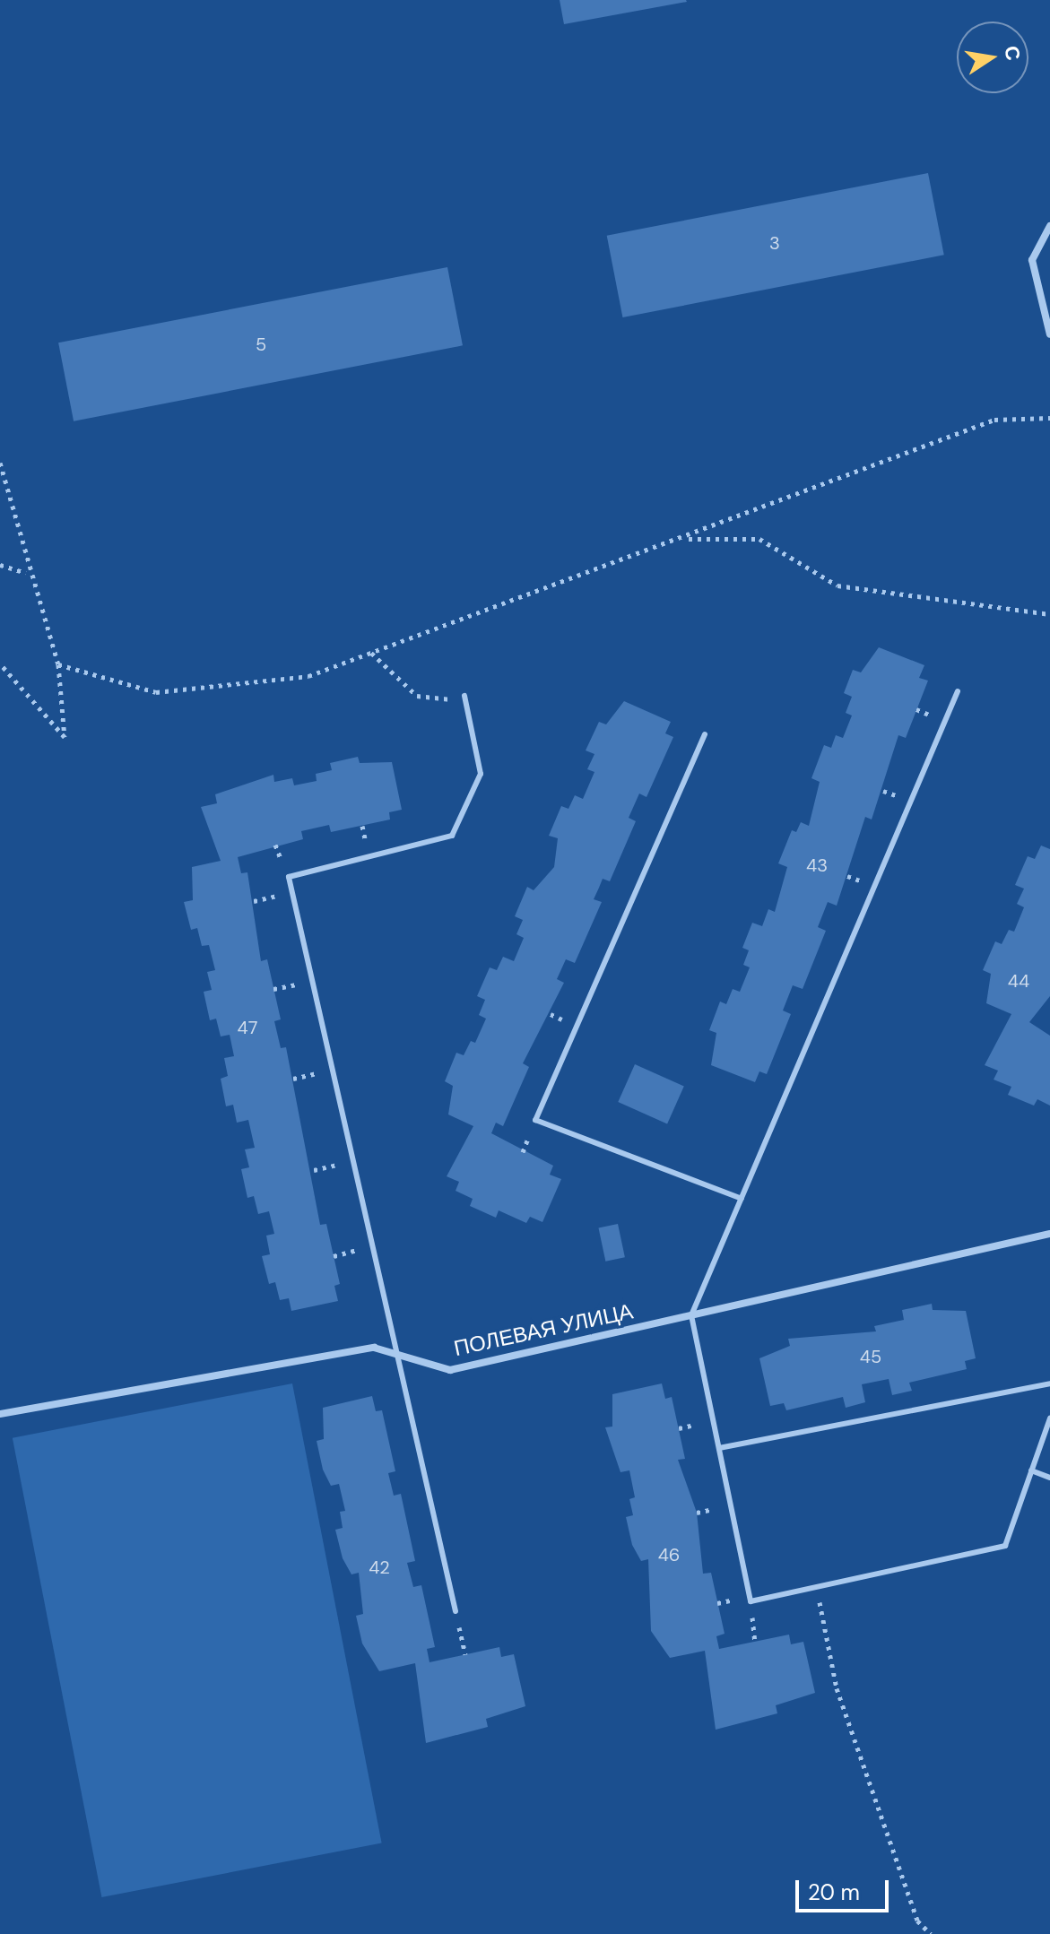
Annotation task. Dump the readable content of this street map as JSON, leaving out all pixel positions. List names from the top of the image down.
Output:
{
  "streets": {
    "street": ["ПОЛЕВАЯ УЛИЦА"]
  },
  "house_numbers": [
    "3",
    "5",
    "43",
    "44",
    "47",
    "45",
    "46",
    "42"
  ],
  "scale_bar": "20 m",
  "north": "right"
}
